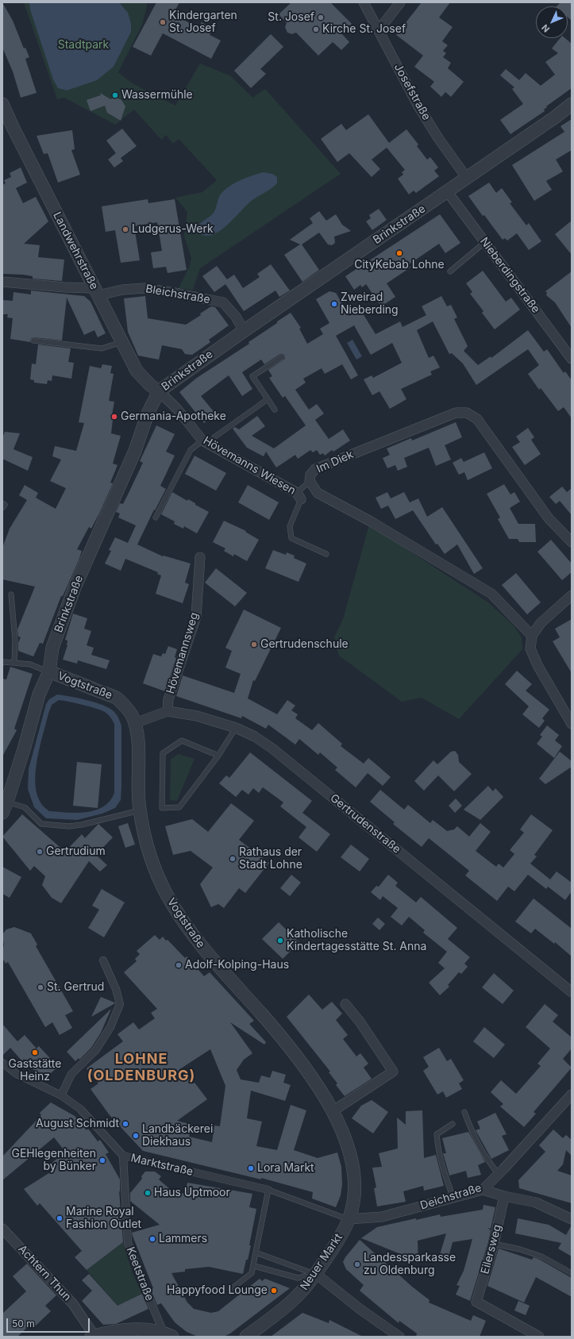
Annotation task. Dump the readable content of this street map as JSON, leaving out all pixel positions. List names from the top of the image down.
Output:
{
  "streets": {
    "street": [
      "Josefstraße",
      "Brinkstraße",
      "Landwehrstraße",
      "Nieberdingstraße",
      "Bleichstraße",
      "Im Diek",
      "Hövemanns Wiesen",
      "Hövemannsweg",
      "Vogtstraße",
      "Gertrudenstraße",
      "Marktstraße",
      "Deichstraße",
      "Eilersweg",
      "Neuer Markt",
      "Achtern Thun",
      "Keetstraße"
    ]
  },
  "crossings": [
    ["Josefstraße", "Brinkstraße"],
    ["Brinkstraße", "Landwehrstraße"],
    ["Brinkstraße", "Nieberdingstraße"],
    ["Brinkstraße", "Bleichstraße"],
    ["Brinkstraße", "Hövemanns Wiesen"],
    ["Brinkstraße", "Vogtstraße"],
    ["Landwehrstraße", "Bleichstraße"],
    ["Landwehrstraße", "Hövemanns Wiesen"],
    ["Hövemannsweg", "Gertrudenstraße"],
    ["Vogtstraße", "Gertrudenstraße"],
    ["Vogtstraße", "Marktstraße"],
    ["Vogtstraße", "Deichstraße"],
    ["Vogtstraße", "Neuer Markt"],
    ["Marktstraße", "Deichstraße"],
    ["Marktstraße", "Neuer Markt"],
    ["Marktstraße", "Keetstraße"],
    ["Deichstraße", "Neuer Markt"]
  ],
  "districts": ["LOHNE (OLDENBURG)"],
  "parks": ["Stadtpark"],
  "places": [
    "St. Josef",
    "Kindergarten St. Josef",
    "Kirche St. Josef",
    "Wassermühle",
    "Ludgerus-Werk",
    "CityKebab Lohne",
    "Zweirad Nieberding",
    "Germania-Apotheke",
    "Gertrudenschule",
    "Gertrudium",
    "Rathaus der Stadt Lohne",
    "Katholische Kindertagesstätte St. Anna",
    "Adolf-Kolping-Haus",
    "St. Gertrud",
    "Gaststätte Heinz",
    "August Schmidt",
    "Landbäckerei Diekhaus",
    "GEHlegenheiten by Bünker",
    "Lora Markt",
    "Haus Uptmoor",
    "Marine Royal Fashion Outlet",
    "Lammers",
    "Landessparkasse zu Oldenburg",
    "Happyfood Lounge"
  ],
  "scale_bar": "50 m",
  "north": "bottom left"
}
